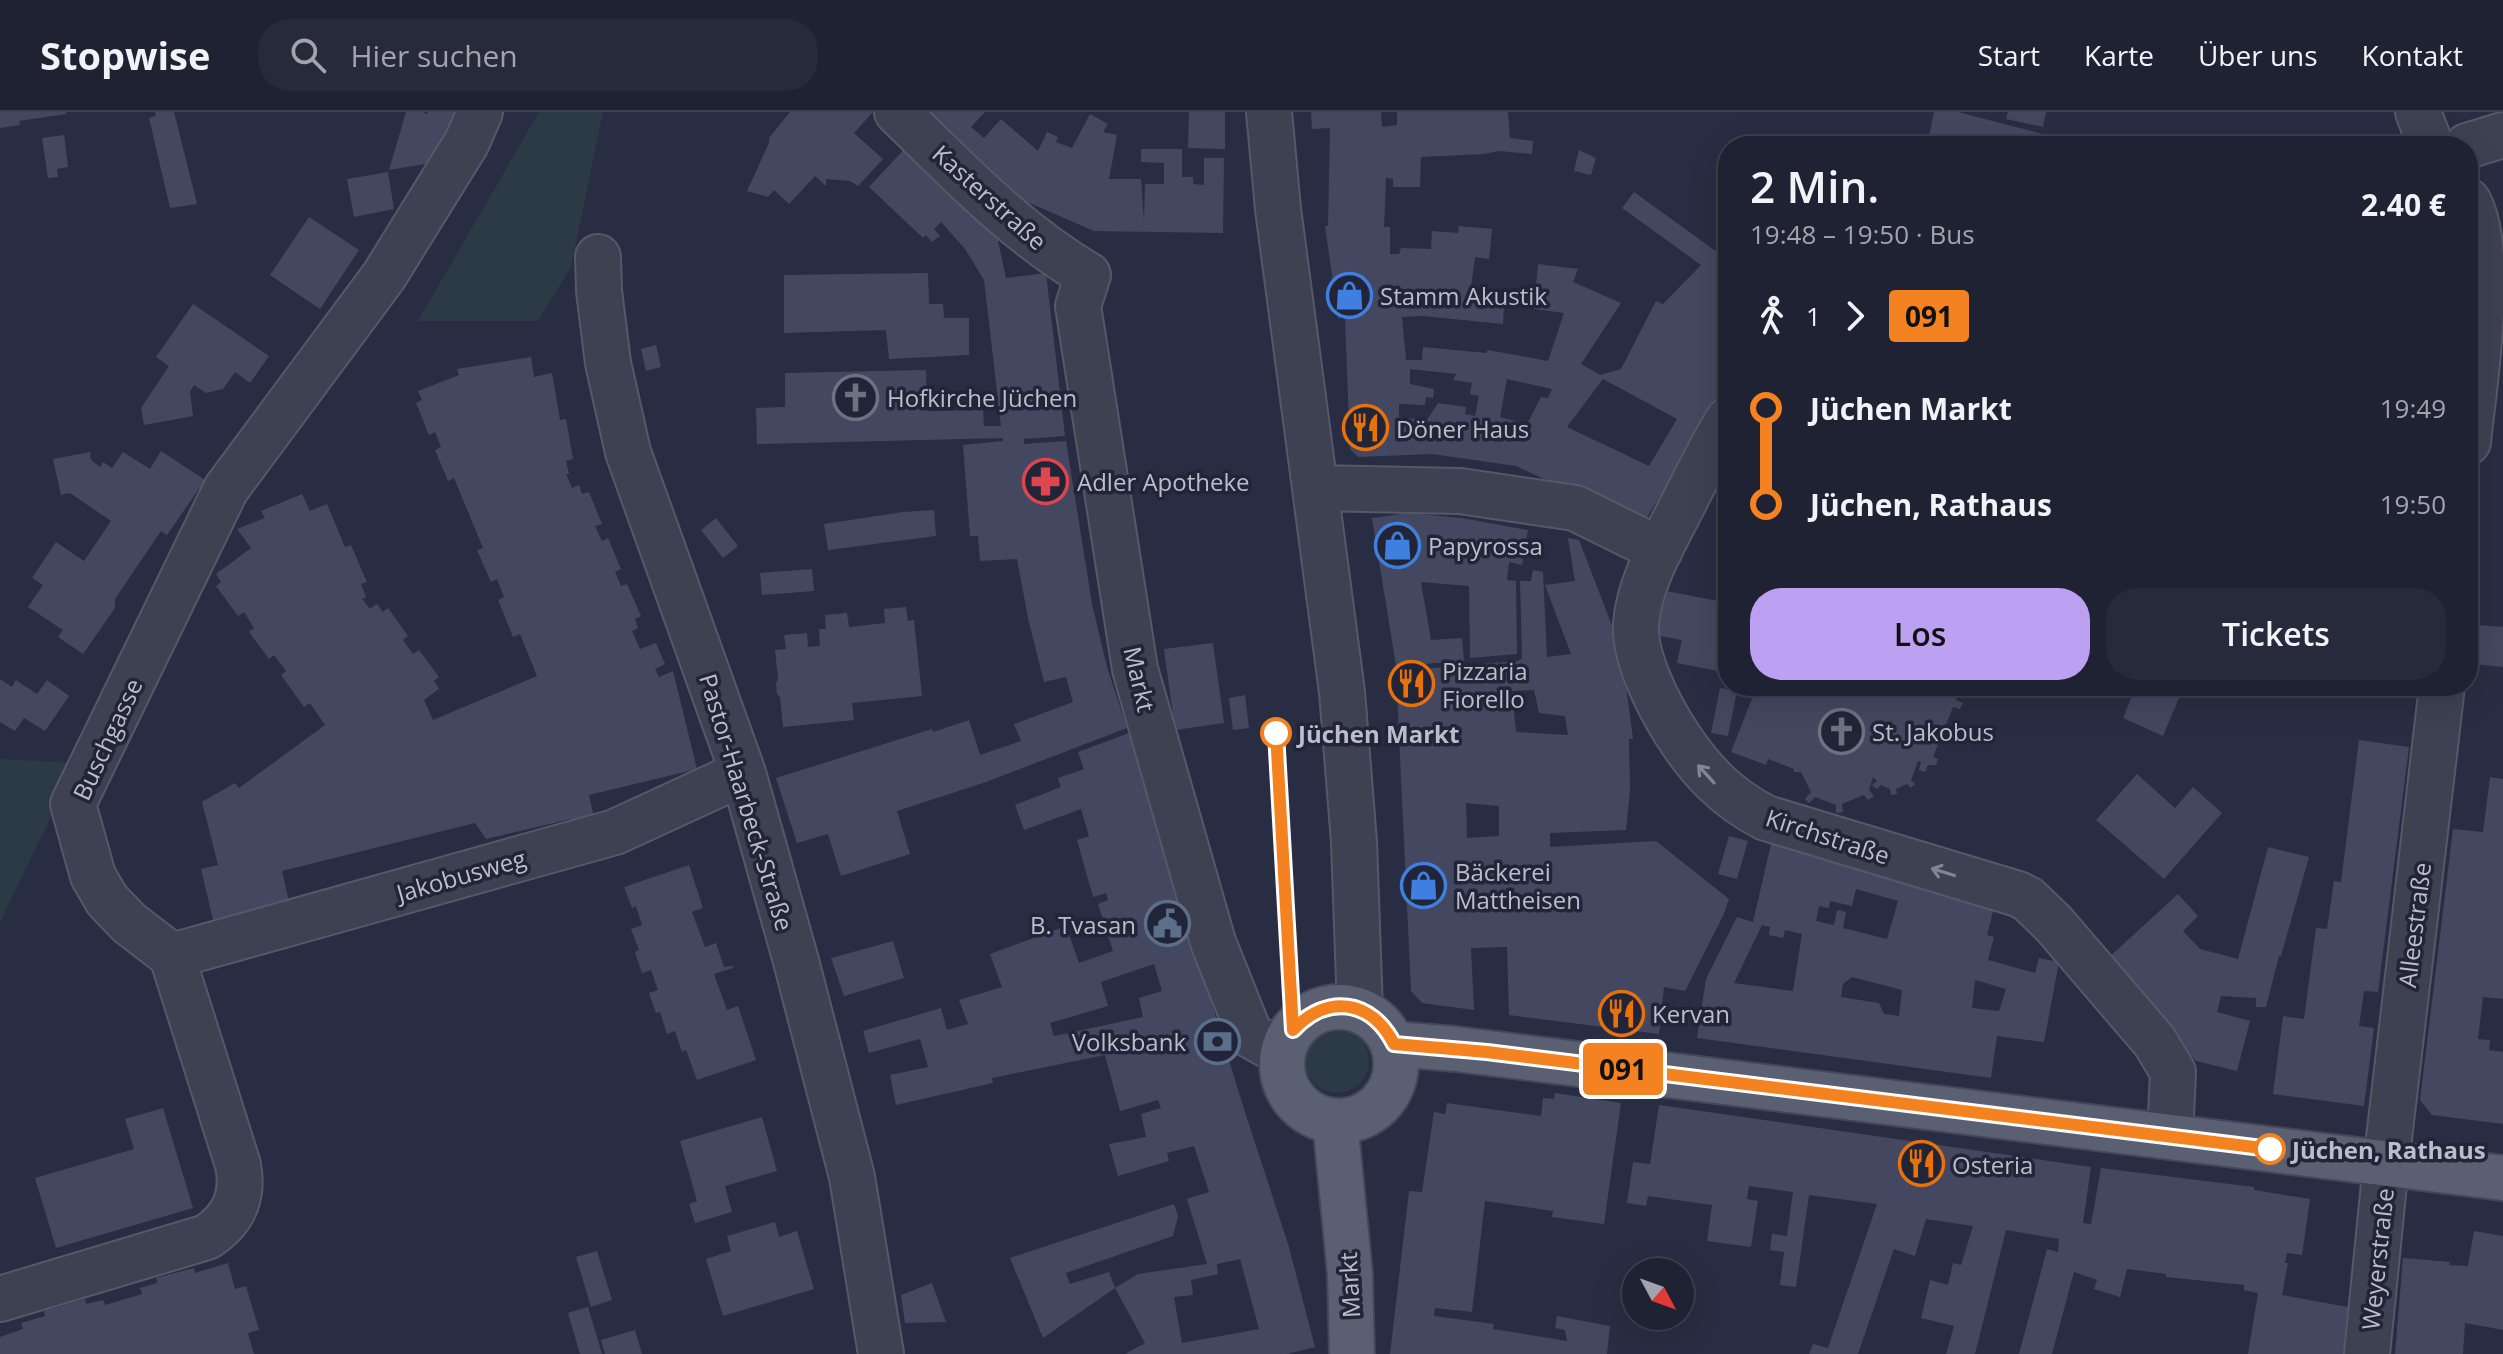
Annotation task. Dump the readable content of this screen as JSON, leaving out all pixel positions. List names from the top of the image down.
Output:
{
  "streets": {
    "main road": ["Markt"],
    "street": [
      "Kasterstraße",
      "Buschgasse",
      "Pastor-Haarbeck-Straße",
      "Kirchstraße",
      "Jakobusweg",
      "Alleestraße",
      "Weyerstraße"
    ]
  },
  "crossings": [
    ["Kasterstraße", "Markt"],
    ["Buschgasse", "Jakobusweg"],
    ["Pastor-Haarbeck-Straße", "Jakobusweg"],
    ["Alleestraße", "Weyerstraße"]
  ],
  "one_way": ["Kirchstraße"],
  "places": {
    "shop": ["Stamm Akustik", "Papyrossa", "Bäckerei Mattheisen"],
    "church": ["Hofkirche Jüchen", "St. Jakobus"],
    "restaurant": [
      "Döner Haus",
      "Pizzaria Fiorello",
      "Kervan",
      "Osteria"
    ],
    "pharmacy": ["Adler Apotheke"],
    "other": ["Jüchen Markt", "Jüchen, Rathaus"],
    "public building": ["B. Tvasan"],
    "bank": ["Volksbank"]
  },
  "lines": ["bus line 091"],
  "north": "bottom right",
  "page": {
    "header": "Stopwise",
    "search": "Hier suchen",
    "nav": [
      "Start",
      "Karte",
      "Über uns",
      "Kontakt"
    ],
    "on_map": "091",
    "heading": ["2 Min.", "19:48 – 19:50 · Bus", "2.40 €"],
    "legs": ["1", "091"],
    "list": [
      {
        "name": "Jüchen Markt",
        "value": "19:49"
      },
      {
        "name": "Jüchen, Rathaus",
        "value": "19:50"
      }
    ],
    "buttons": ["Los", "Tickets"]
  }
}
